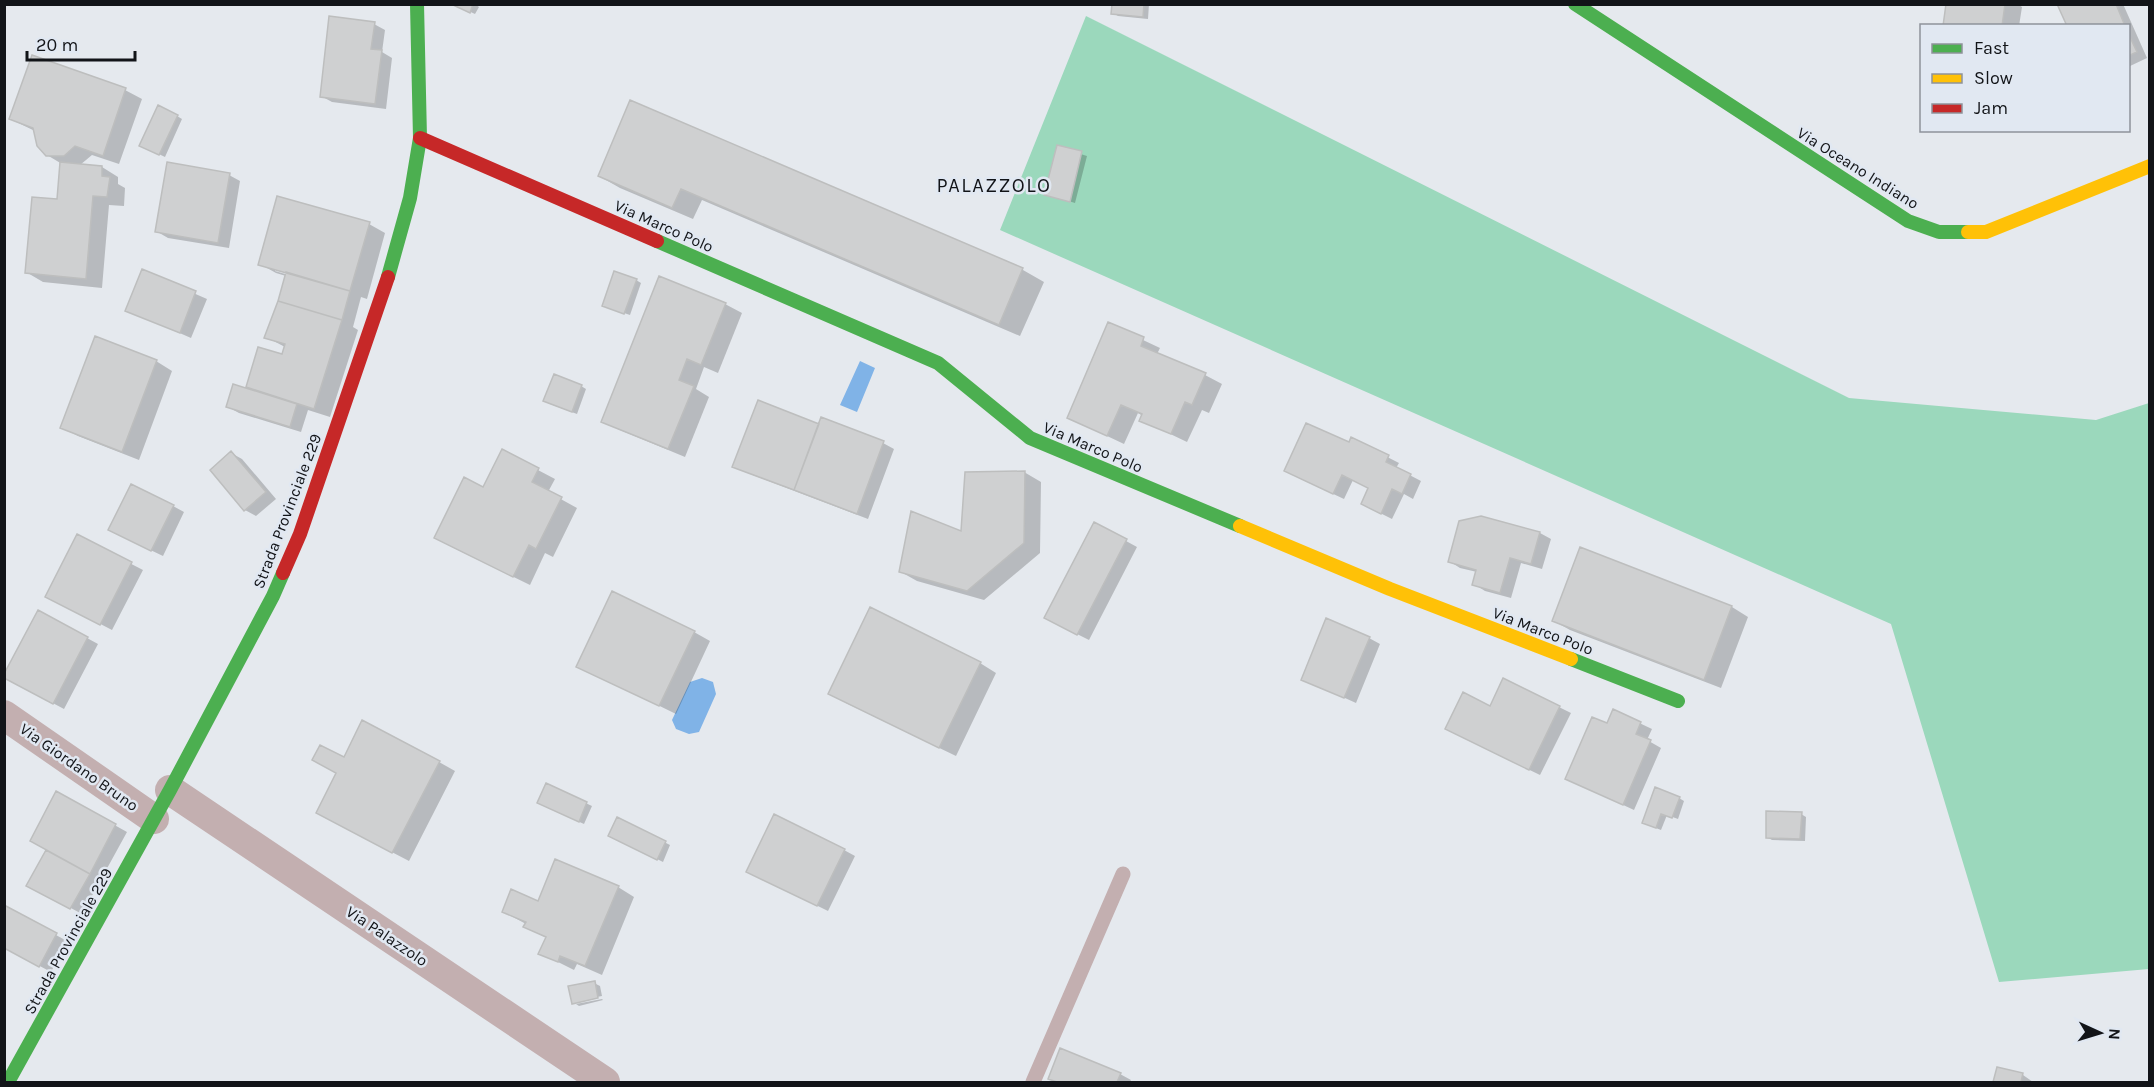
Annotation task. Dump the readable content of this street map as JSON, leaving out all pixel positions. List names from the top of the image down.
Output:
{
  "streets": {
    "street": [
      "Via Oceano Indiano",
      "Via Marco Polo",
      "Strada Provinciale 229",
      "Via Giordano Bruno",
      "Via Palazzolo"
    ]
  },
  "crossings": [
    ["Via Marco Polo", "Strada Provinciale 229"],
    ["Strada Provinciale 229", "Via Giordano Bruno"],
    ["Strada Provinciale 229", "Via Palazzolo"]
  ],
  "districts": ["PALAZZOLO"],
  "legend": ["Fast", "Slow", "Jam"],
  "scale_bar": "20 m",
  "north": "right"
}
